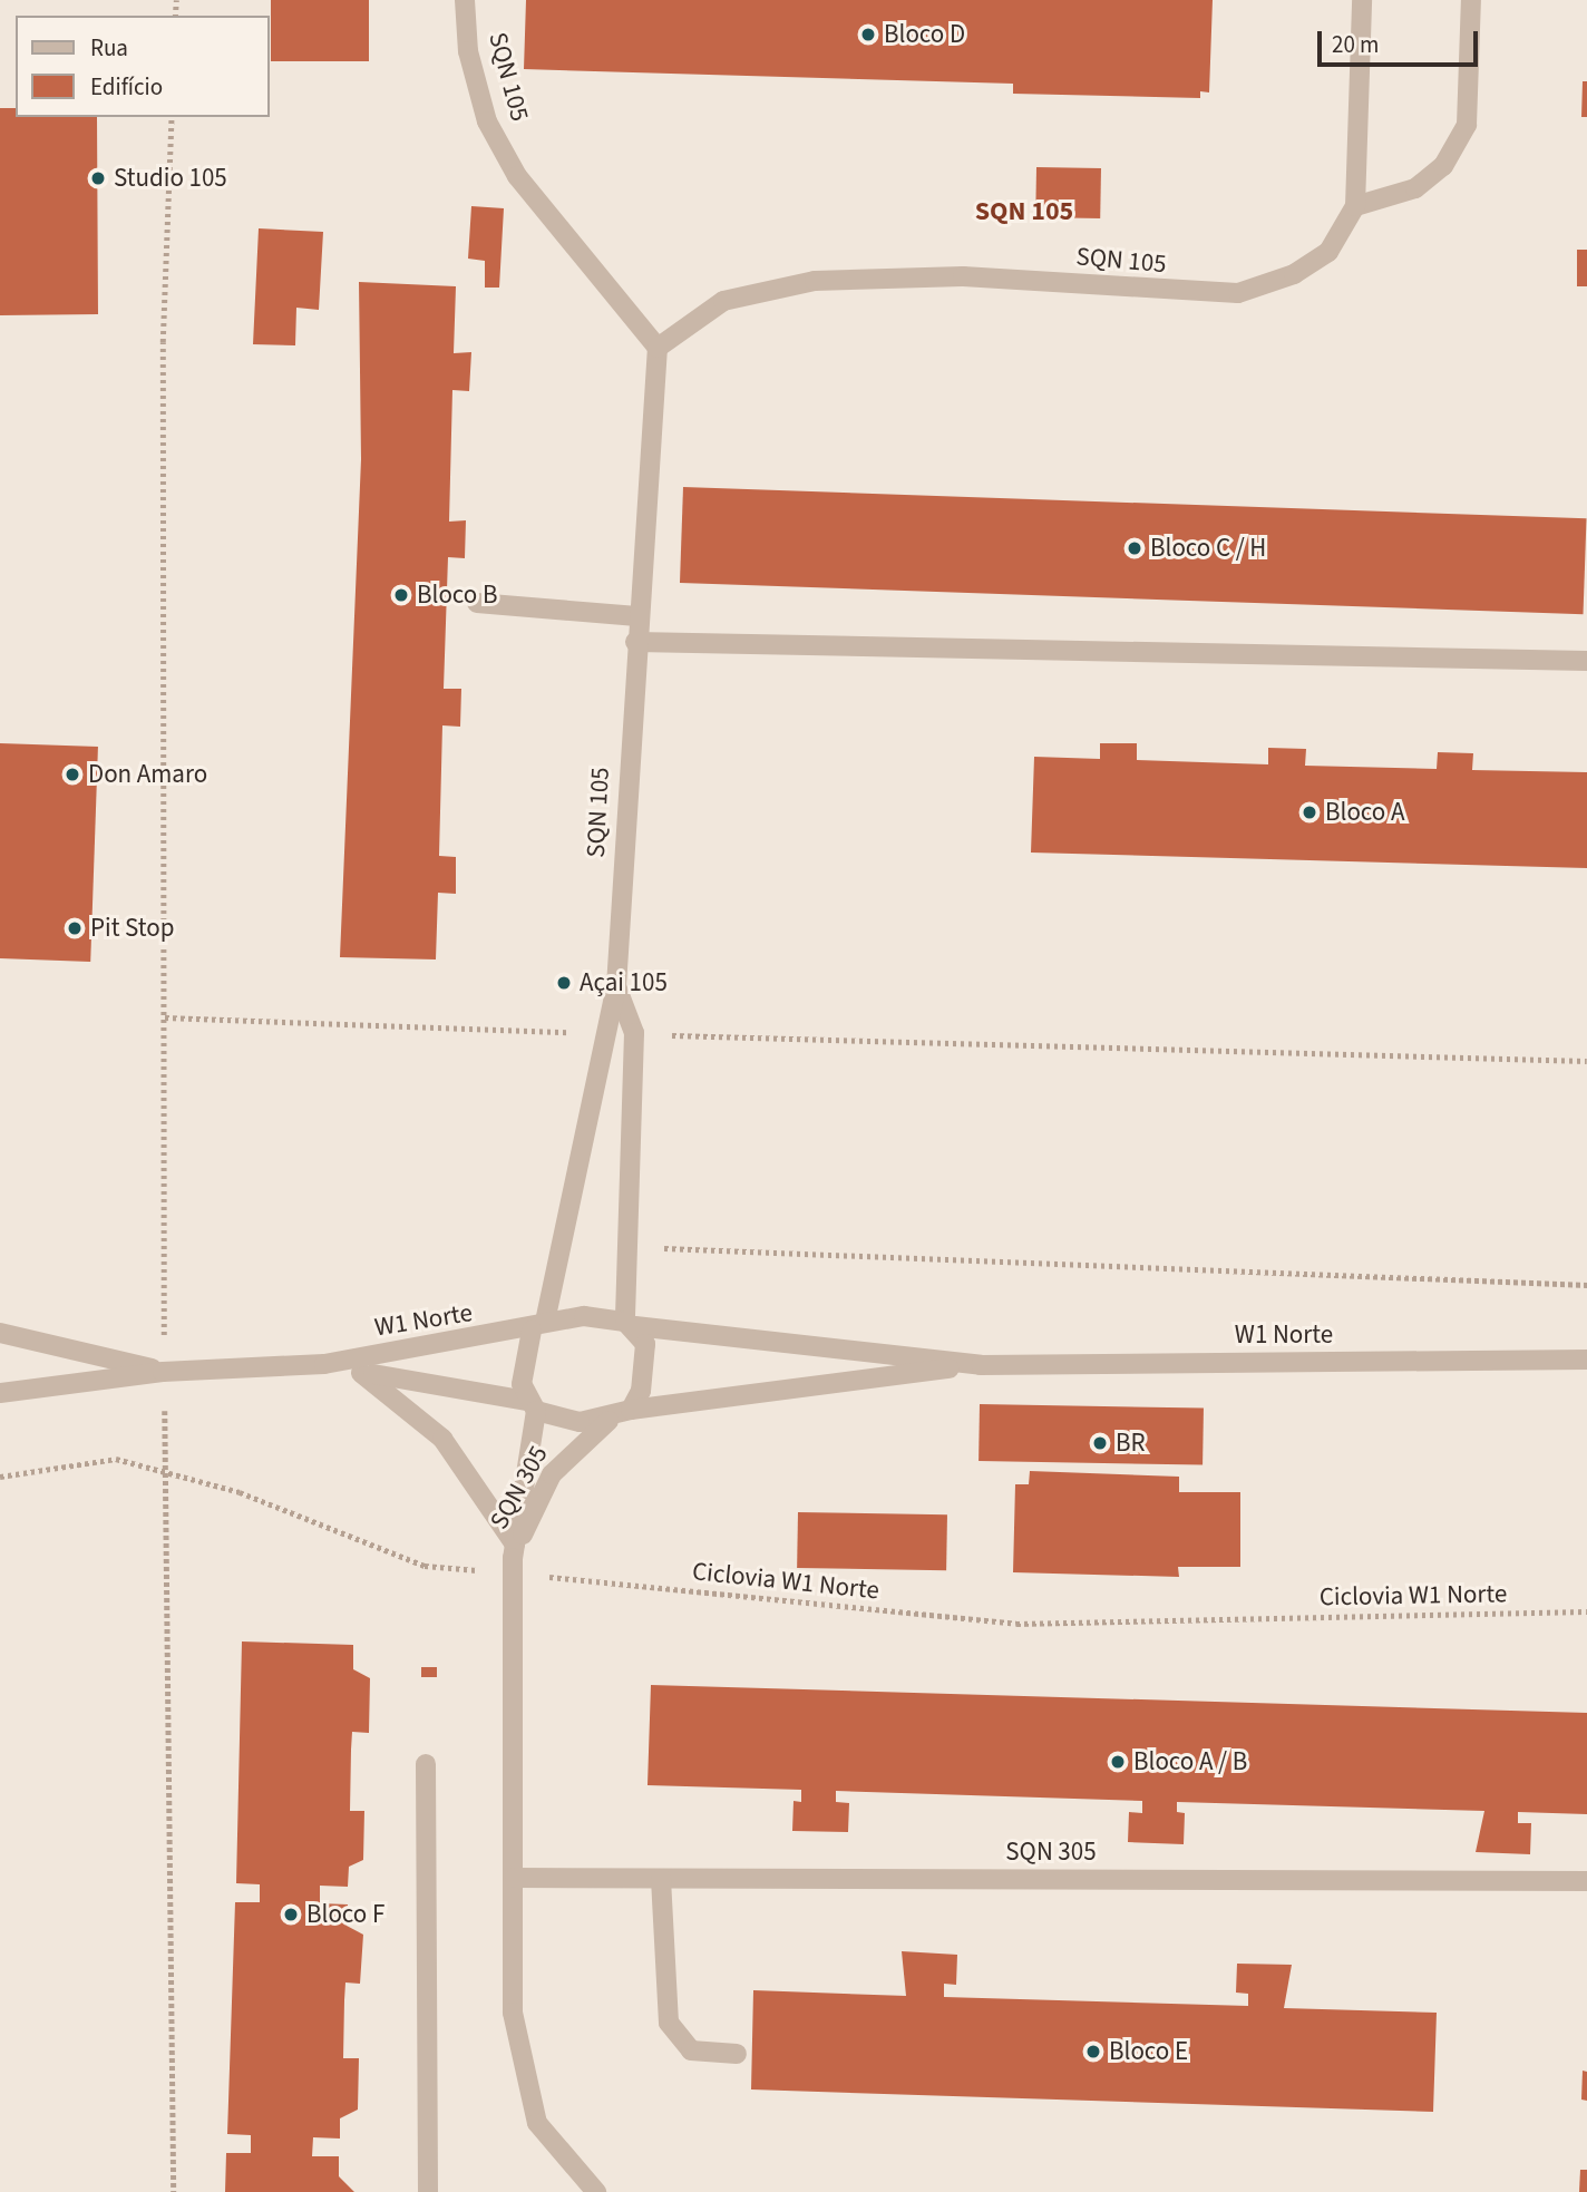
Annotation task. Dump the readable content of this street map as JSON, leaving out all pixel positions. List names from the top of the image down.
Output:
{
  "streets": {
    "street": ["SQN 105", "W1 Norte", "SQN 305"],
    "path": ["Ciclovia W1 Norte"]
  },
  "crossings": [
    ["SQN 105", "W1 Norte"],
    ["SQN 105", "SQN 305"],
    ["W1 Norte", "SQN 305"],
    ["SQN 305", "Ciclovia W1 Norte"]
  ],
  "districts": ["SQN 105"],
  "places": [
    "Bloco D",
    "Studio 105",
    "Bloco C / H",
    "Bloco B",
    "Don Amaro",
    "Bloco A",
    "Pit Stop",
    "Açai 105",
    "BR",
    "Bloco A / B",
    "Bloco F",
    "Bloco E"
  ],
  "legend": ["Rua", "Edifício"],
  "scale_bar": "20 m"
}
